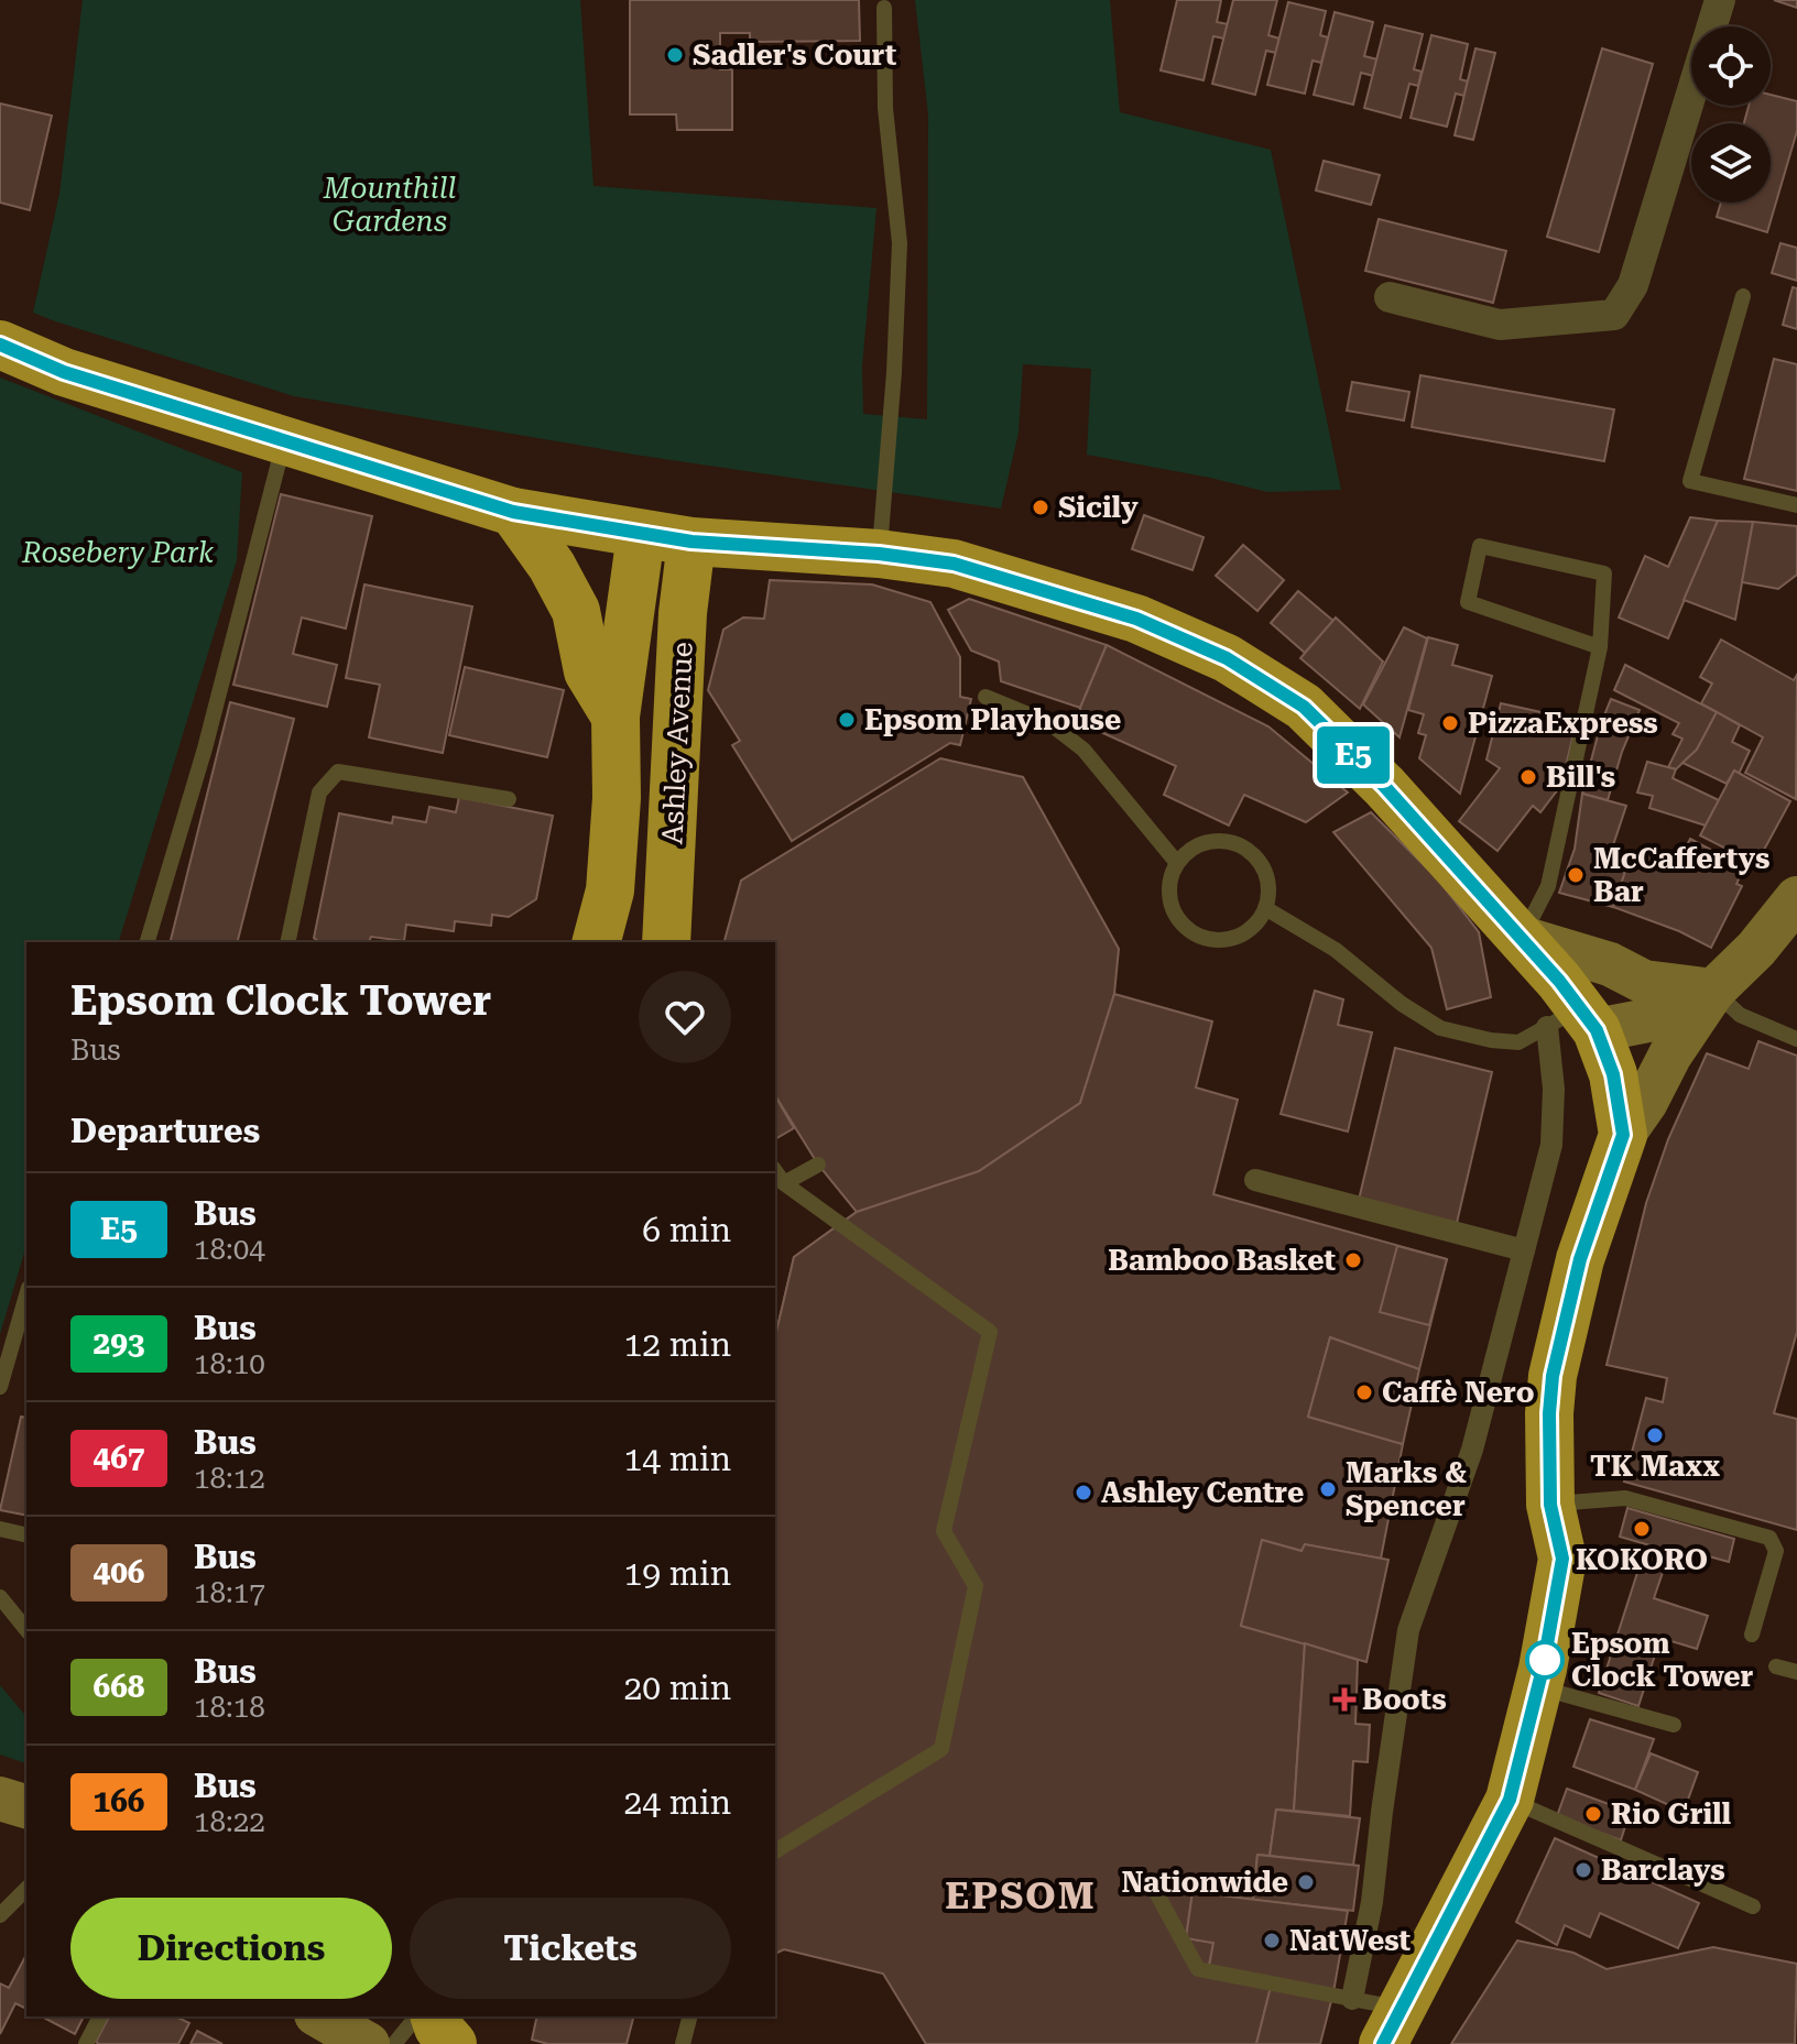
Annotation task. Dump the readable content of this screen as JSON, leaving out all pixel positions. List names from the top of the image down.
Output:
{
  "streets": {
    "highway": ["Ashley Avenue"]
  },
  "districts": ["EPSOM"],
  "parks": ["Mounthill Gardens", "Rosebery Park"],
  "places": {
    "other": [
      "Sadler's Court",
      "Sicily",
      "Epsom Playhouse",
      "PizzaExpress",
      "Bill's",
      "McCaffertys Bar",
      "Bamboo Basket",
      "Caffè Nero",
      "TK Maxx",
      "Marks & Spencer",
      "Ashley Centre",
      "KOKORO",
      "Epsom Clock Tower",
      "Rio Grill",
      "Barclays",
      "Nationwide",
      "NatWest"
    ],
    "health": ["Boots"]
  },
  "lines": ["bus line E5"],
  "page": {
    "on_map": "E5",
    "heading": [
      ["Epsom Clock Tower", "Bus"],
      "Departures"
    ],
    "list": [
      {
        "mark": "E5",
        "name": "Bus",
        "note": "18:04",
        "value": "6 min"
      },
      {
        "mark": "293",
        "name": "Bus",
        "note": "18:10",
        "value": "12 min"
      },
      {
        "mark": "467",
        "name": "Bus",
        "note": "18:12",
        "value": "14 min"
      },
      {
        "mark": "406",
        "name": "Bus",
        "note": "18:17",
        "value": "19 min"
      },
      {
        "mark": "668",
        "name": "Bus",
        "note": "18:18",
        "value": "20 min"
      },
      {
        "mark": "166",
        "name": "Bus",
        "note": "18:22",
        "value": "24 min"
      }
    ],
    "buttons": ["Directions", "Tickets"]
  }
}
